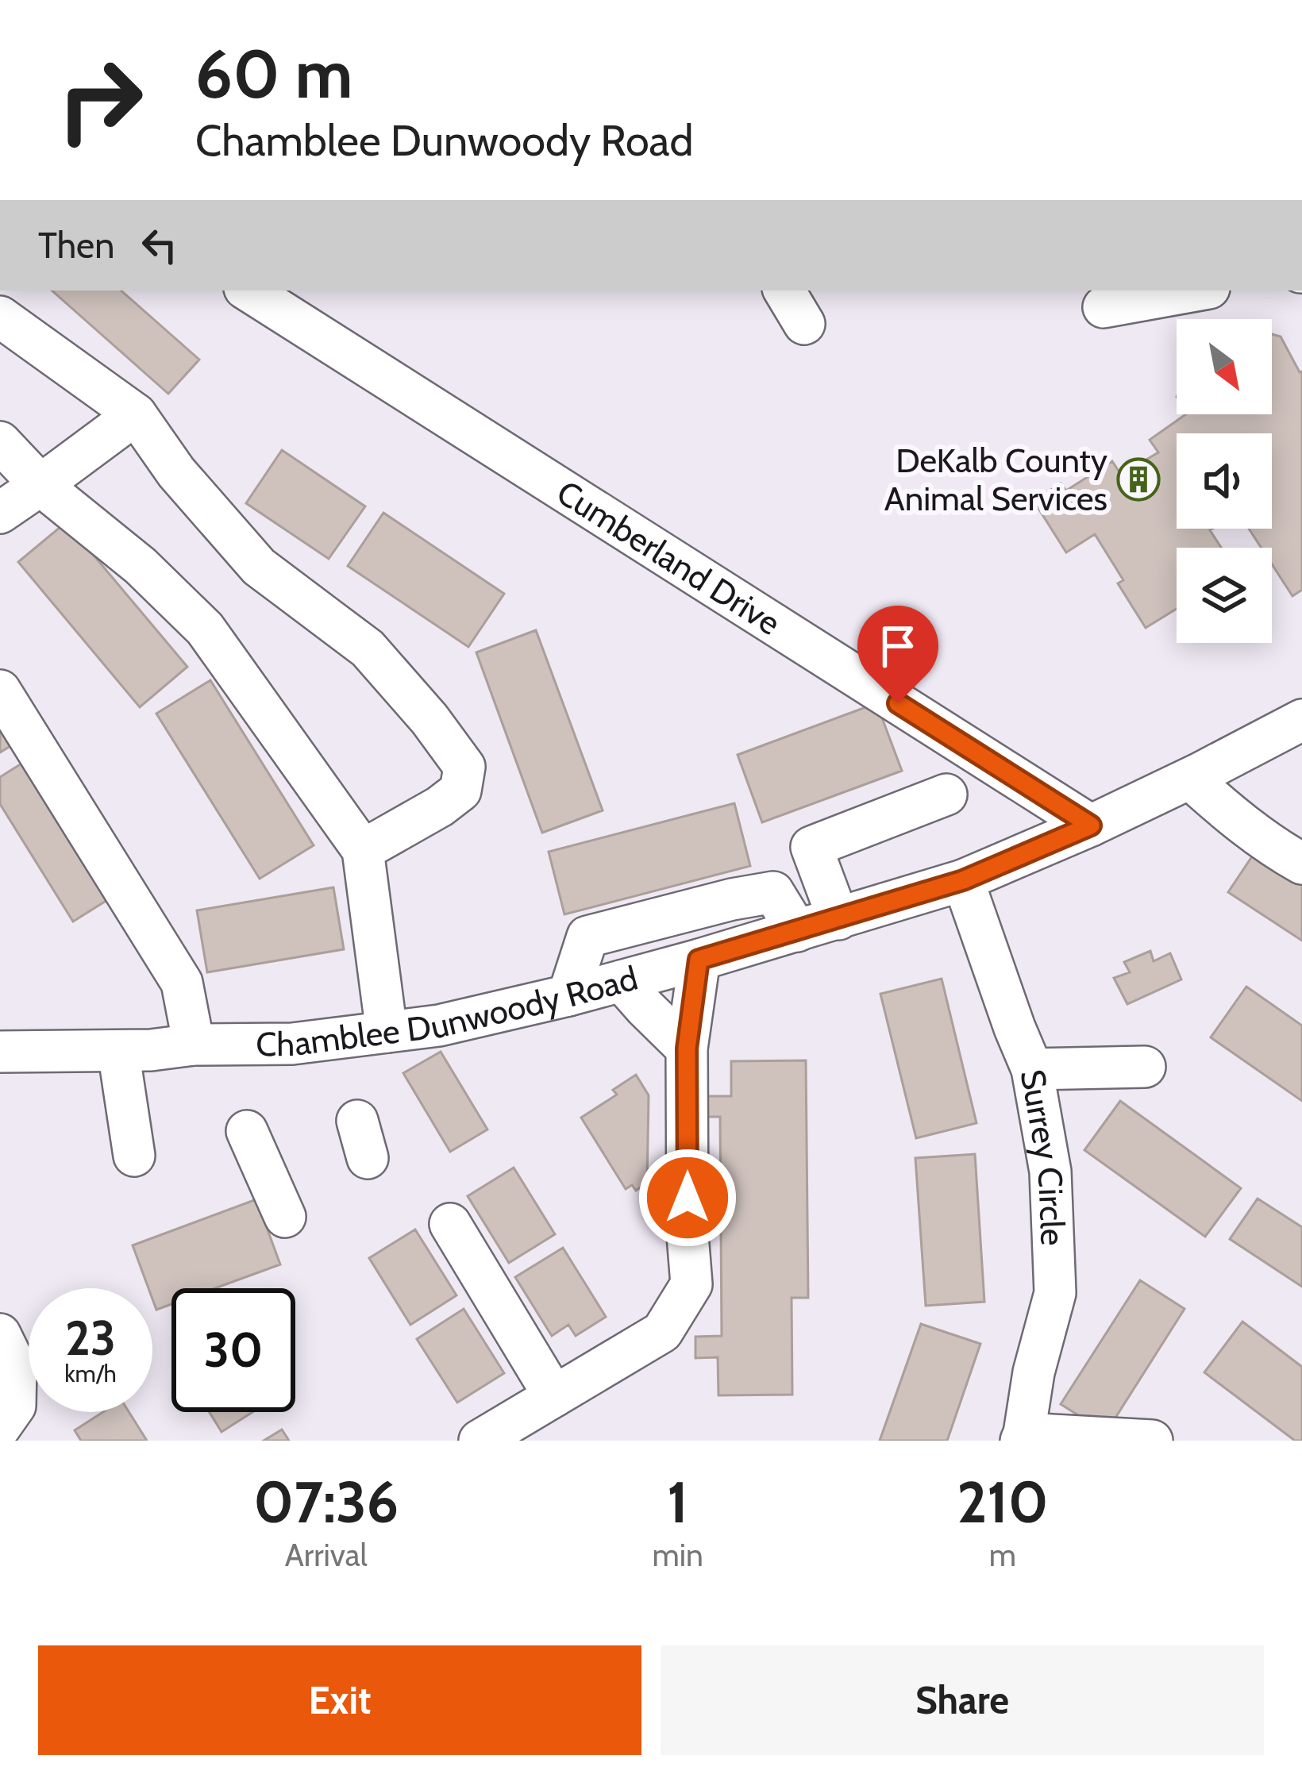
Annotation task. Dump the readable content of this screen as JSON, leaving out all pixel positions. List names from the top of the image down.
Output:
{
  "streets": {
    "street": ["Cumberland Drive", "Chamblee Dunwoody Road", "Surrey Circle"]
  },
  "crossings": [
    ["Cumberland Drive", "Chamblee Dunwoody Road"],
    ["Chamblee Dunwoody Road", "Surrey Circle"]
  ],
  "places": {
    "building": ["DeKalb County Animal Services"]
  },
  "north": "bottom right",
  "page": {
    "turn": ["60 m", "Chamblee Dunwoody Road"],
    "then": "Then",
    "speed": "23 km/h",
    "limit": "30",
    "eta": [
      "07:36",
      "Arrival",
      "1",
      "min",
      "210",
      "m"
    ],
    "buttons": ["Exit", "Share"]
  }
}
